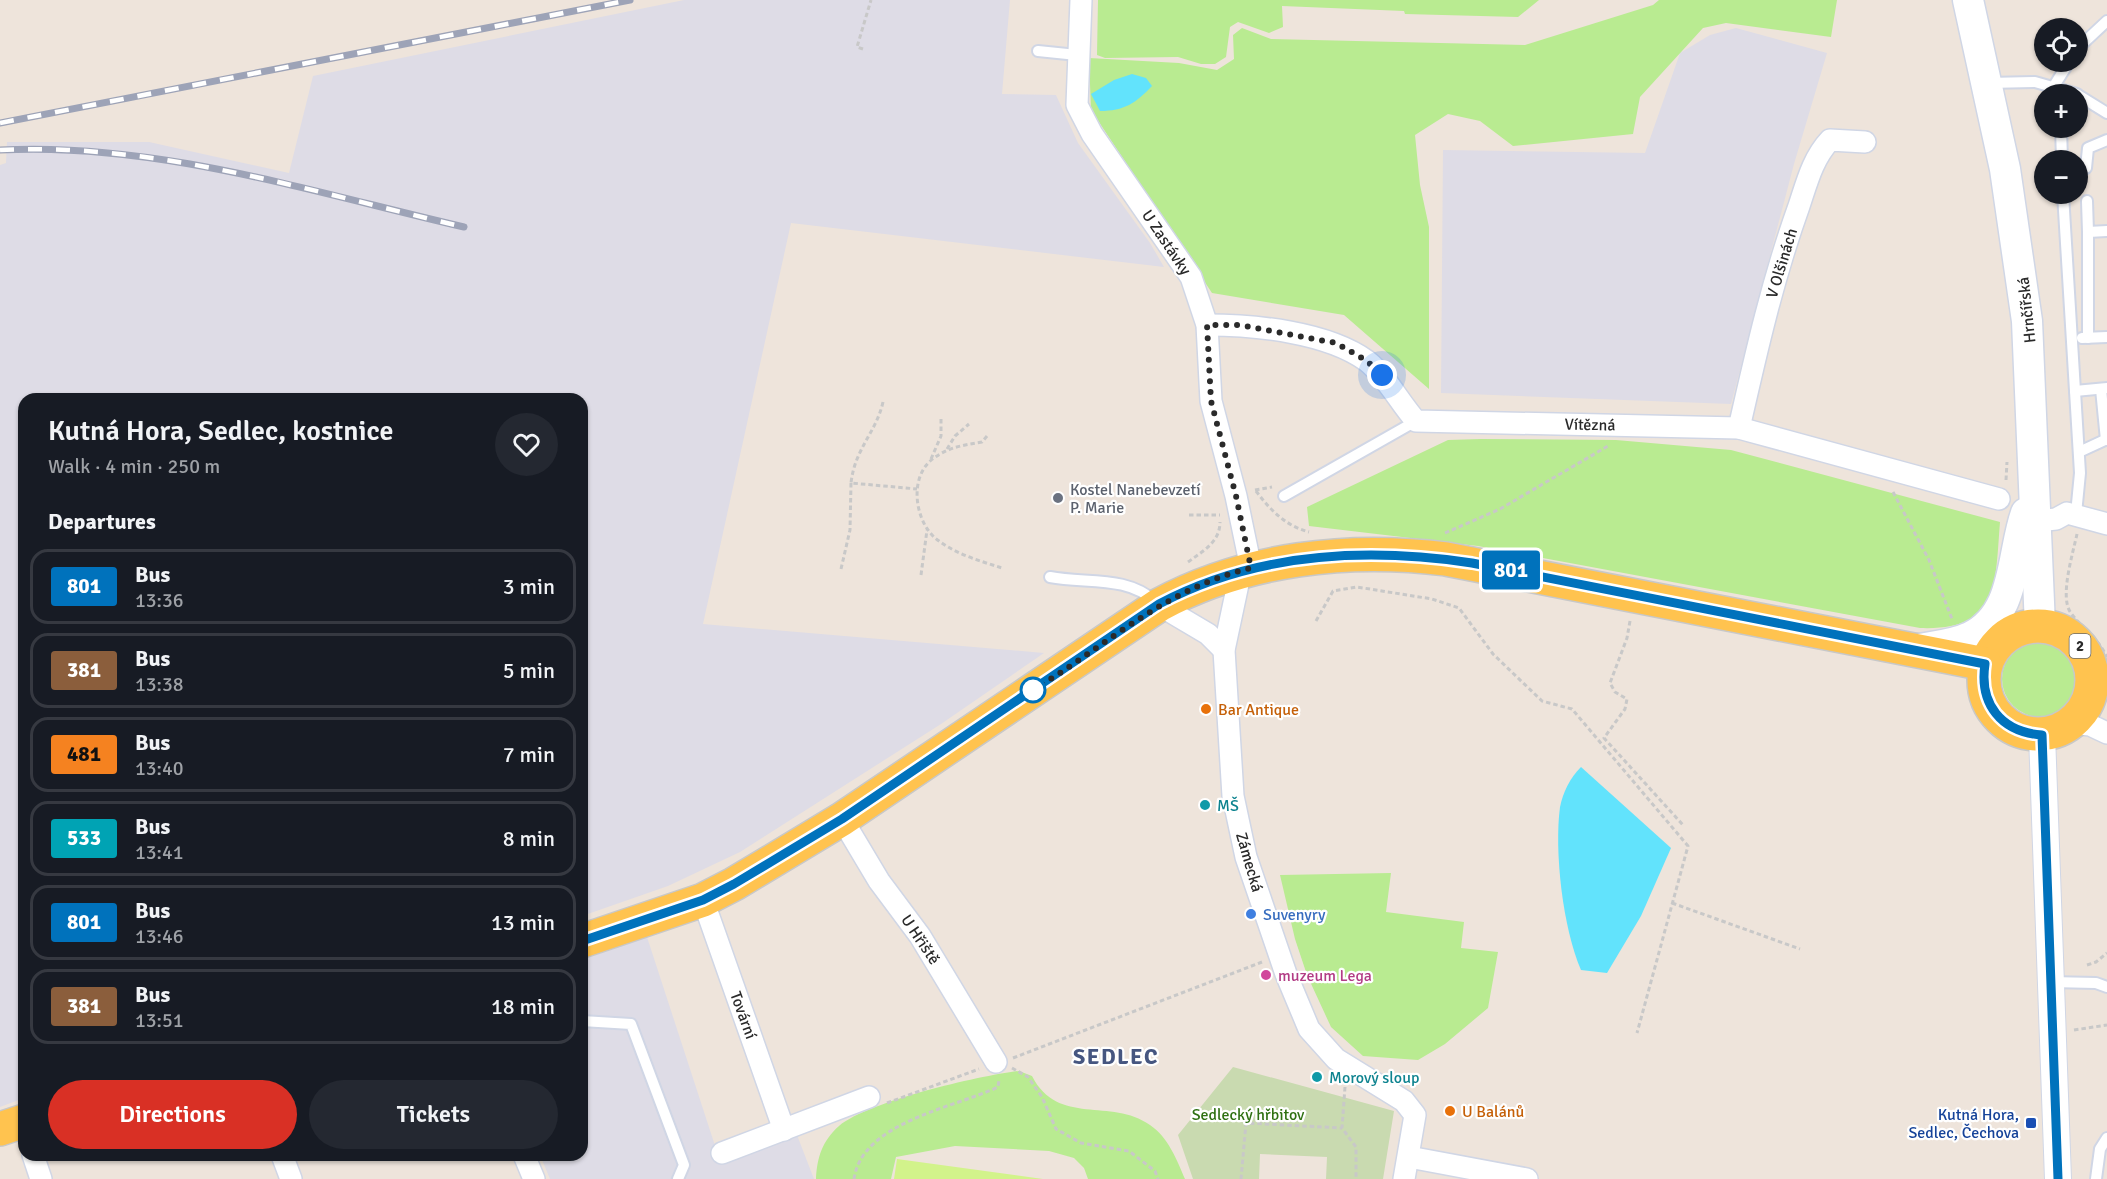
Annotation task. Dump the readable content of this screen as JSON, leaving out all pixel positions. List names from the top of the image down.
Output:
{
  "streets": {
    "main road": ["Hrnčířská", "2"],
    "street": [
      "U Zastávky",
      "V Olšinách",
      "Vítězná",
      "Zámecká",
      "U Hřiště",
      "Tovární"
    ]
  },
  "crossings": [
    ["U Zastávky", "Zámecká"],
    ["V Olšinách", "Vítězná"],
    ["Hrnčířská", "2"]
  ],
  "districts": ["SEDLEC"],
  "parks": ["Sedlecký hřbitov"],
  "places": {
    "other": [
      "Kostel Nanebevzetí P. Marie",
      "Bar Antique",
      "MŠ",
      "Suvenyry",
      "muzeum Lega",
      "Morový sloup",
      "U Balánů"
    ],
    "transit": ["Kutná Hora, Sedlec, Čechova"]
  },
  "lines": ["bus line 801"],
  "page": {
    "on_map": "801",
    "map_buttons": ["+", "−"],
    "heading": [
      ["Kutná Hora, Sedlec, kostnice", "Walk · 4 min · 250 m"],
      "Departures"
    ],
    "list": [
      {
        "mark": "801",
        "name": "Bus",
        "note": "13:36",
        "value": "3 min"
      },
      {
        "mark": "381",
        "name": "Bus",
        "note": "13:38",
        "value": "5 min"
      },
      {
        "mark": "481",
        "name": "Bus",
        "note": "13:40",
        "value": "7 min"
      },
      {
        "mark": "533",
        "name": "Bus",
        "note": "13:41",
        "value": "8 min"
      },
      {
        "mark": "801",
        "name": "Bus",
        "note": "13:46",
        "value": "13 min"
      },
      {
        "mark": "381",
        "name": "Bus",
        "note": "13:51",
        "value": "18 min"
      }
    ],
    "buttons": ["Directions", "Tickets"]
  }
}
